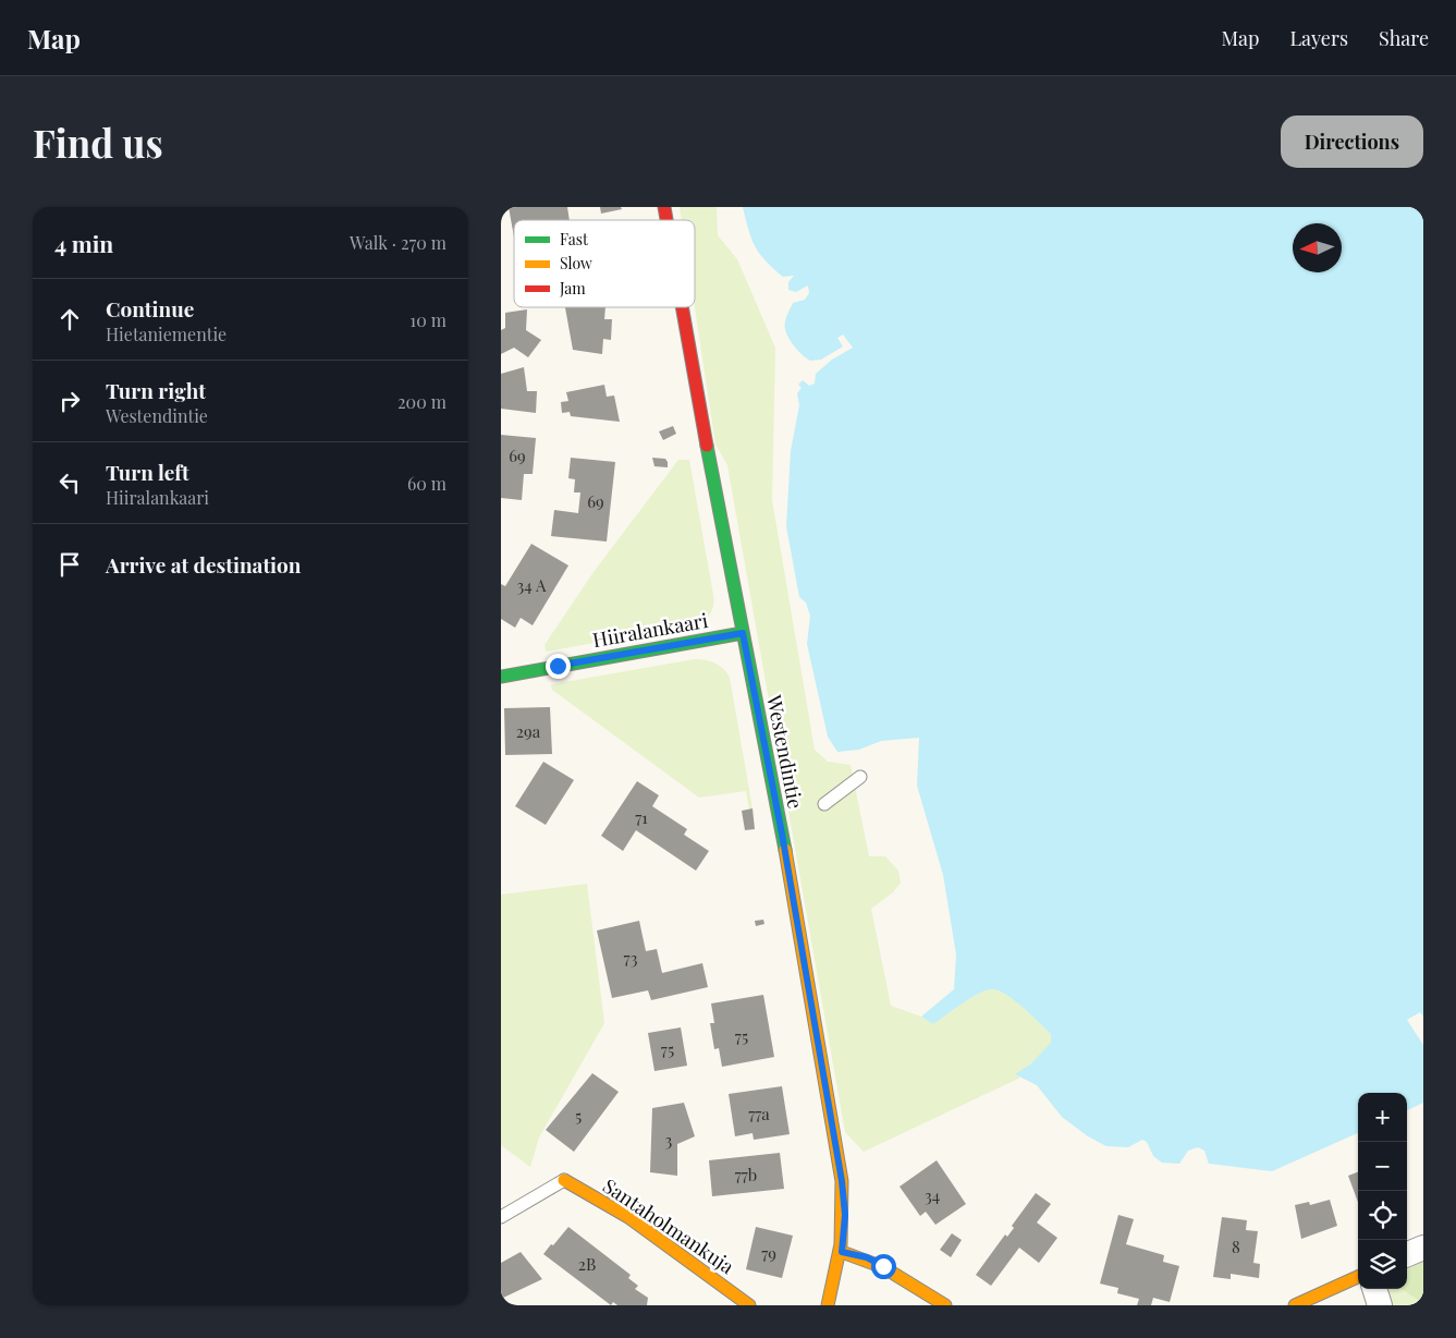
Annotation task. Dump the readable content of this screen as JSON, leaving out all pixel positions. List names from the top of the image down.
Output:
{
  "streets": {
    "street": ["Hiiralankaari", "Westendintie", "Santaholmankuja"]
  },
  "crossings": [
    ["Hiiralankaari", "Westendintie"]
  ],
  "house_numbers": [
    "69",
    "69",
    "34 A",
    "29a",
    "71",
    "73",
    "75",
    "75",
    "77a",
    "5",
    "3",
    "77b",
    "34",
    "8",
    "79",
    "2B"
  ],
  "legend": ["Fast", "Slow", "Jam"],
  "north": "left",
  "page": {
    "header": "Map",
    "nav": ["Map", "Layers", "Share"],
    "buttons": "Directions",
    "title": "Find us",
    "heading": ["4 min", "Walk · 270 m"],
    "list": [
      ["Continue", "Hietaniementie", "10 m"],
      ["Turn right", "Westendintie", "200 m"],
      ["Turn left", "Hiiralankaari", "60 m"],
      "Arrive at destination"
    ],
    "map_buttons": ["+", "−"]
  }
}
